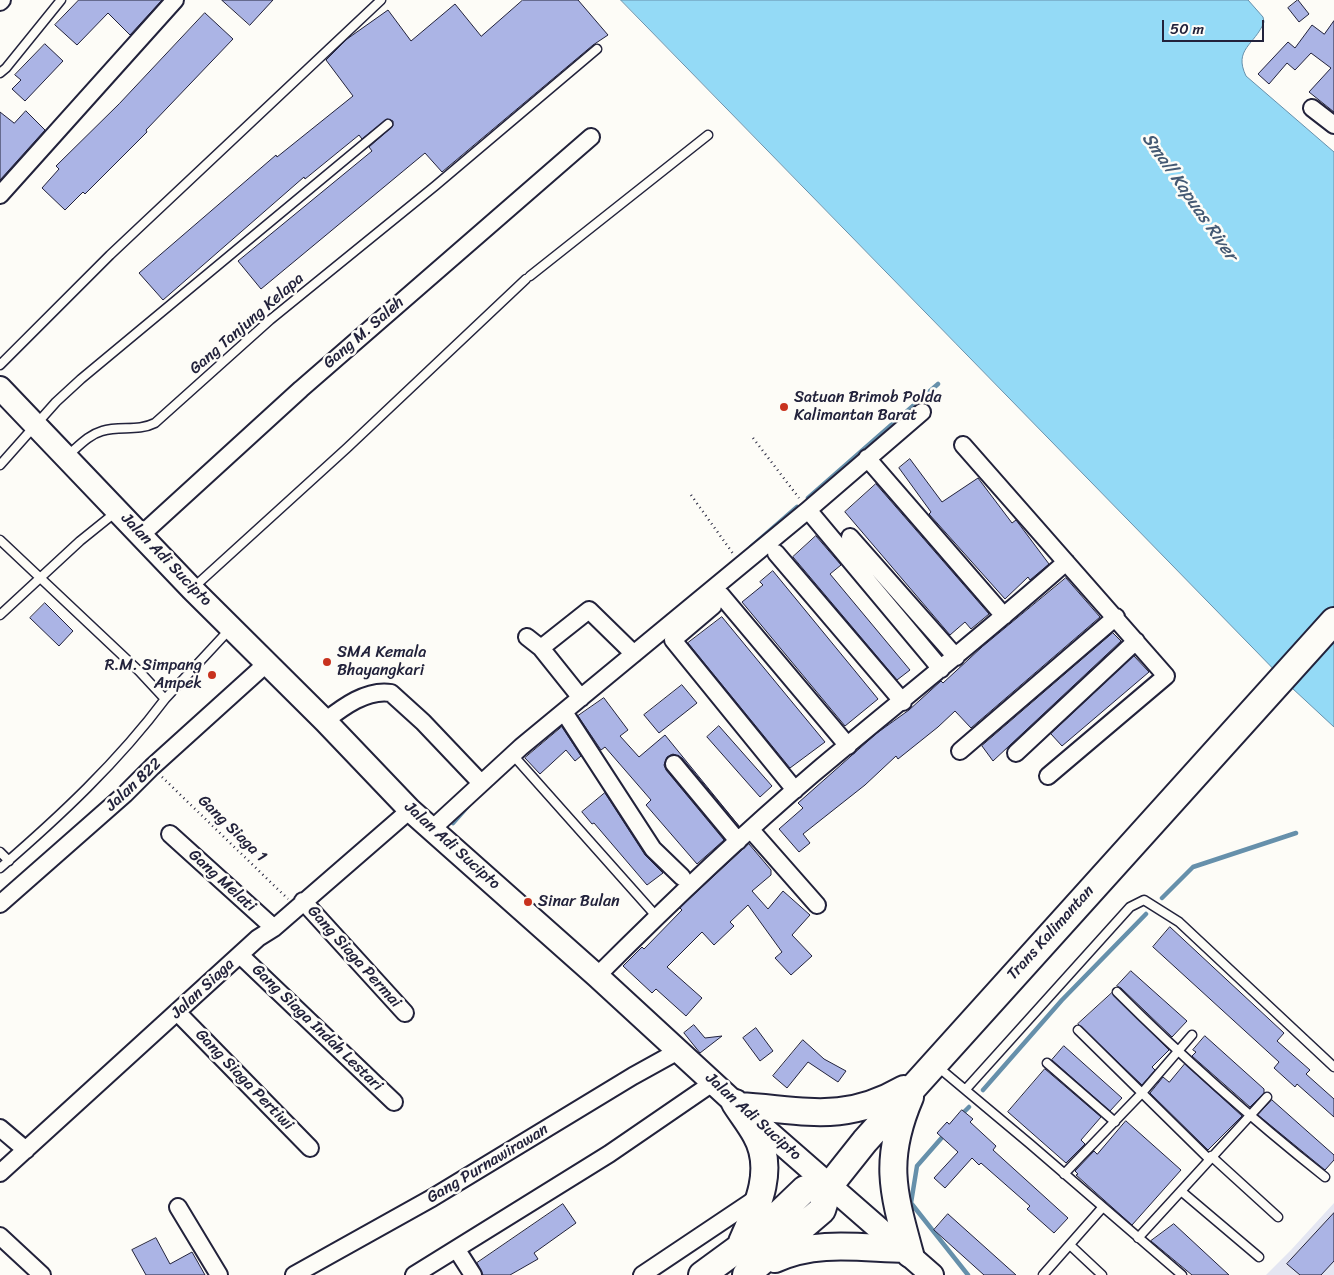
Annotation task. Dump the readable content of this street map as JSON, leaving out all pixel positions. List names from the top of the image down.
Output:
{
  "streets": {
    "highway": ["Trans Kalimantan"],
    "main road": ["Jalan Adi Sucipto"],
    "street": [
      "Gang M. Saleh",
      "Jalan 822",
      "Gang Melati",
      "Gang Siaga Permai",
      "Jalan Siaga",
      "Gang Siaga Indah Lestari",
      "Gang Siaga Pertiwi",
      "Gang Purnawirawan"
    ],
    "lane": ["Gang Tanjung Kelapa"],
    "path": ["Gang Siaga 1"]
  },
  "crossings": [
    ["Gang Tanjung Kelapa", "Jalan Adi Sucipto"],
    ["Gang M. Saleh", "Jalan Adi Sucipto"],
    ["Jalan Adi Sucipto", "Jalan 822"],
    ["Jalan Adi Sucipto", "Trans Kalimantan"],
    ["Jalan Adi Sucipto", "Jalan Siaga"],
    ["Jalan Adi Sucipto", "Gang Purnawirawan"],
    ["Jalan 822", "Gang Siaga 1"],
    ["Gang Siaga 1", "Gang Siaga Permai"],
    ["Gang Siaga 1", "Jalan Siaga"],
    ["Gang Melati", "Jalan Siaga"],
    ["Gang Siaga Permai", "Jalan Siaga"],
    ["Jalan Siaga", "Gang Siaga Indah Lestari"],
    ["Jalan Siaga", "Gang Siaga Pertiwi"]
  ],
  "water": ["Small Kapuas River"],
  "places": [
    "Satuan Brimob Polda Kalimantan Barat",
    "SMA Kemala Bhayangkari",
    "R.M. Simpang Ampek",
    "Sinar Bulan"
  ],
  "scale_bar": "50 m"
}
